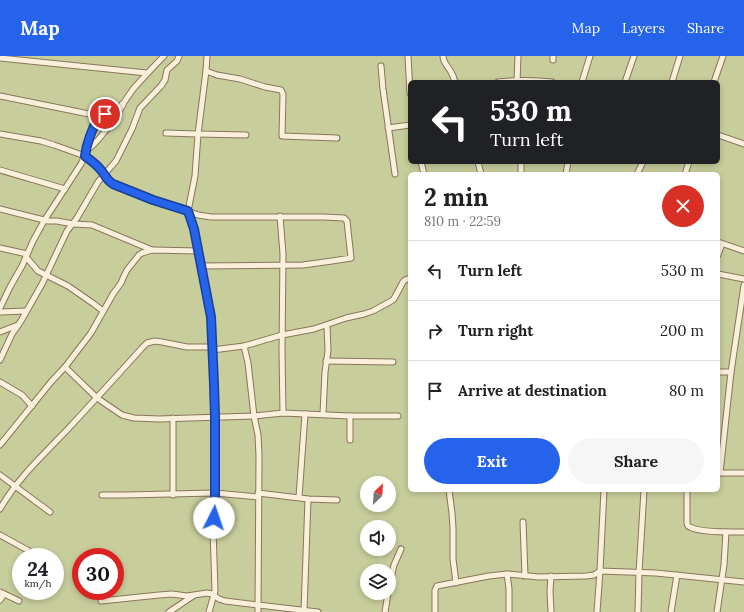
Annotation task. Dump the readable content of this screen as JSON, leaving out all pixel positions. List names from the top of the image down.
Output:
{
  "north": "top right",
  "page": {
    "header": "Map",
    "nav": ["Map", "Layers", "Share"],
    "turn": ["530 m", "Turn left"],
    "heading": ["2 min", "810 m · 22:59"],
    "list": [
      {
        "name": "Turn left",
        "value": "530 m"
      },
      {
        "name": "Turn right",
        "value": "200 m"
      },
      {
        "name": "Arrive at destination",
        "value": "80 m"
      }
    ],
    "buttons": ["Exit", "Share"],
    "speed": "24 km/h",
    "limit": "30"
  }
}
